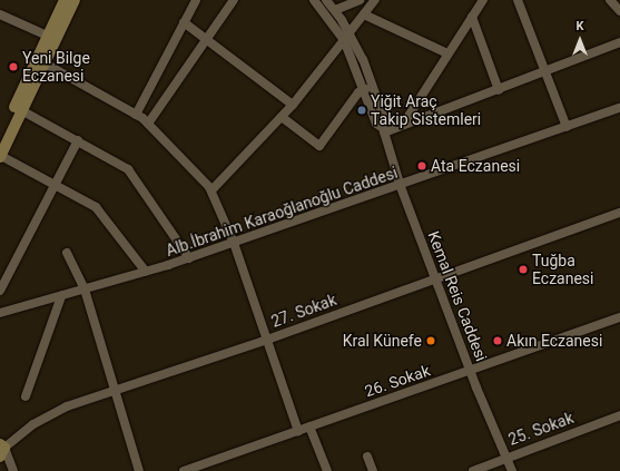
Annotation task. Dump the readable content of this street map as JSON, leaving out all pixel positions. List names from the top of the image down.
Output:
{
  "streets": {
    "street": [
      "Alb.İbrahim Karaoğlanoğlu Caddesi",
      "Kemal Reis Caddesi",
      "27. Sokak",
      "26. Sokak",
      "25. Sokak"
    ]
  },
  "crossings": [
    ["Alb.İbrahim Karaoğlanoğlu Caddesi", "Kemal Reis Caddesi"],
    ["Kemal Reis Caddesi", "27. Sokak"],
    ["Kemal Reis Caddesi", "26. Sokak"],
    ["Kemal Reis Caddesi", "25. Sokak"]
  ],
  "places": [
    "Yeni Bilge Eczanesi",
    "Yiğit Araç Takip Sistemleri",
    "Ata Eczanesi",
    "Tuğba Eczanesi",
    "Kral Künefe",
    "Akın Eczanesi"
  ],
  "north": "top"
}
